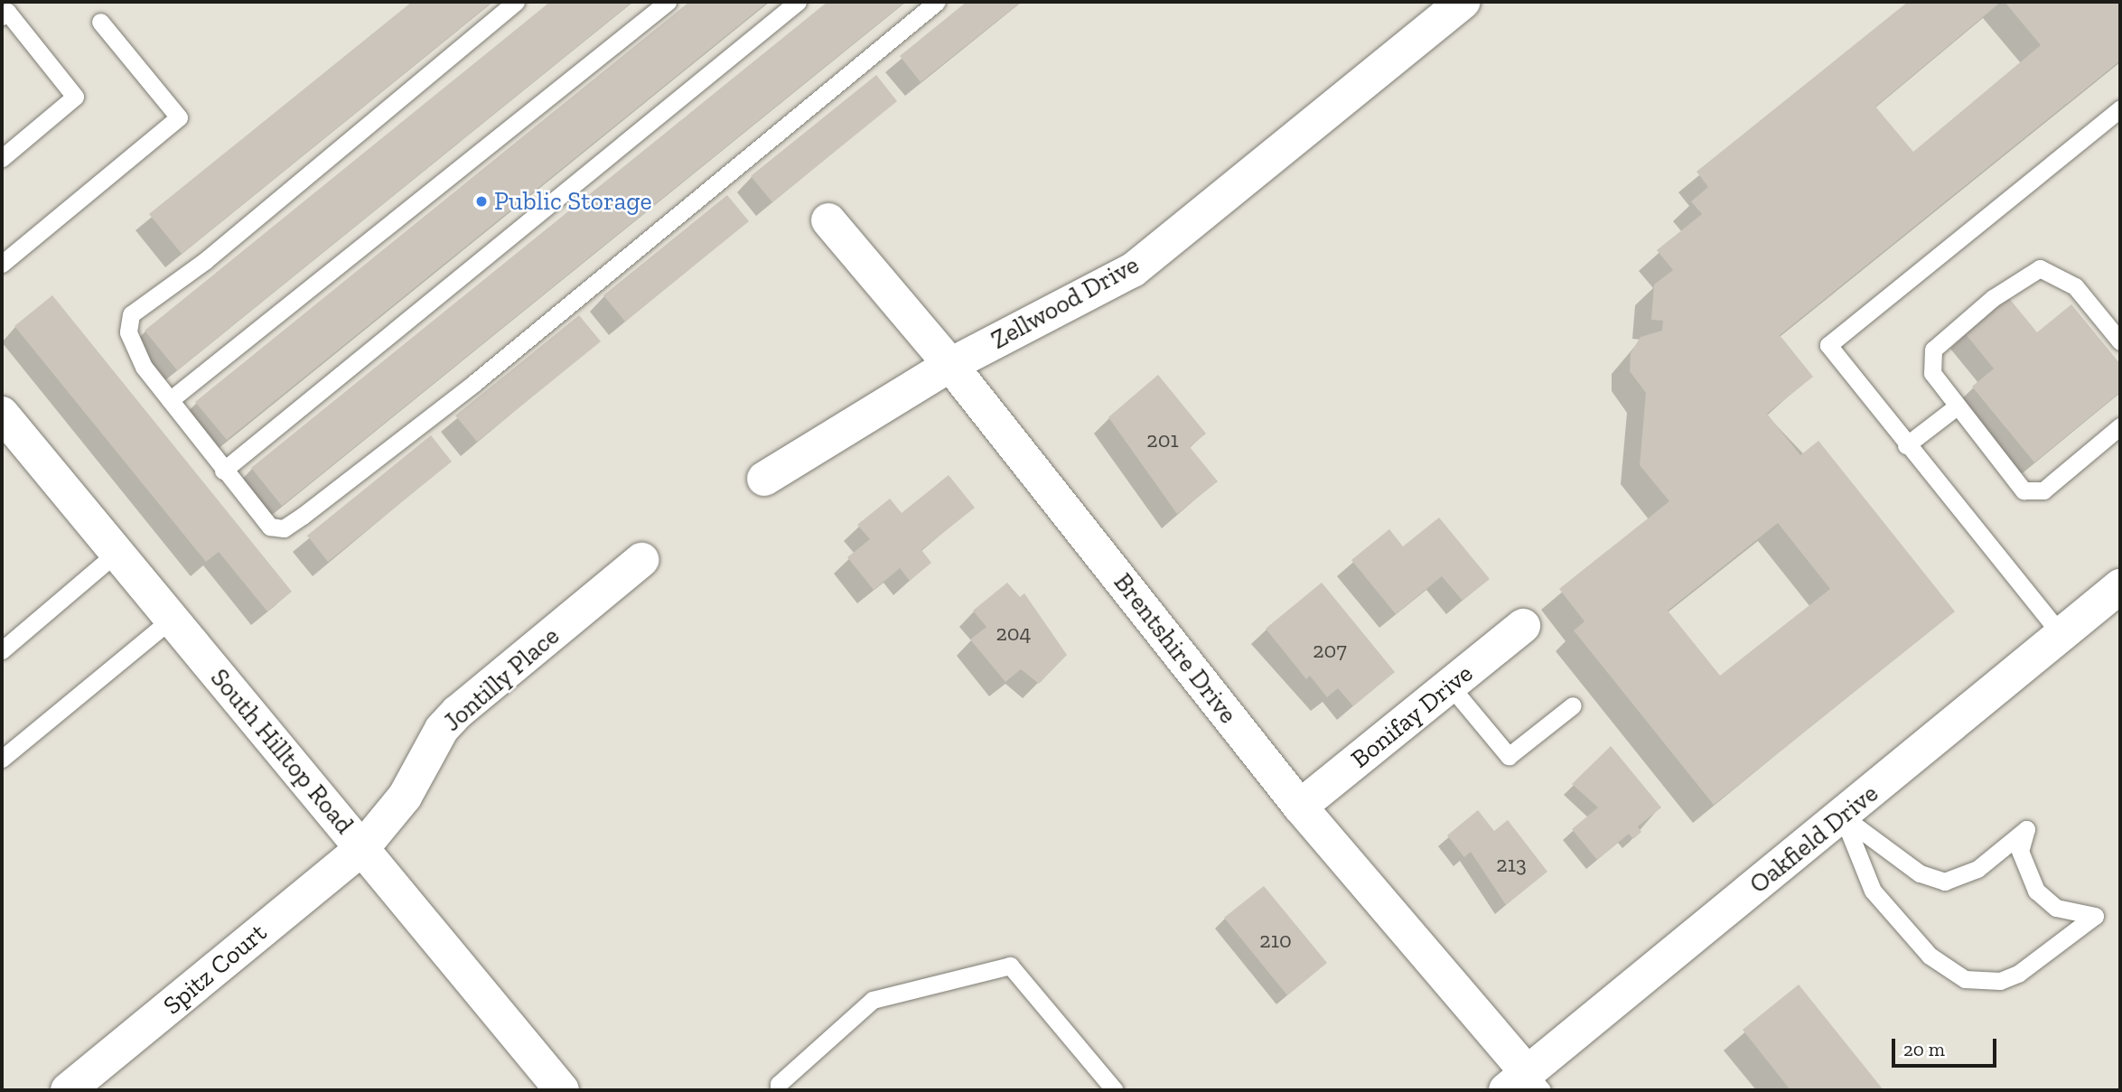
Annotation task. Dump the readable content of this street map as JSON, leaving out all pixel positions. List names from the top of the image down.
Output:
{
  "streets": {
    "street": [
      "Zellwood Drive",
      "Brentshire Drive",
      "Jontilly Place",
      "Bonifay Drive",
      "South Hilltop Road",
      "Oakfield Drive",
      "Spitz Court"
    ]
  },
  "crossings": [
    ["Zellwood Drive", "Brentshire Drive"],
    ["Brentshire Drive", "Bonifay Drive"],
    ["Brentshire Drive", "Oakfield Drive"],
    ["Jontilly Place", "South Hilltop Road"],
    ["Jontilly Place", "Spitz Court"],
    ["South Hilltop Road", "Spitz Court"]
  ],
  "places": ["Public Storage"],
  "house_numbers": [
    "201",
    "204",
    "207",
    "213",
    "210"
  ],
  "scale_bar": "20 m"
}
